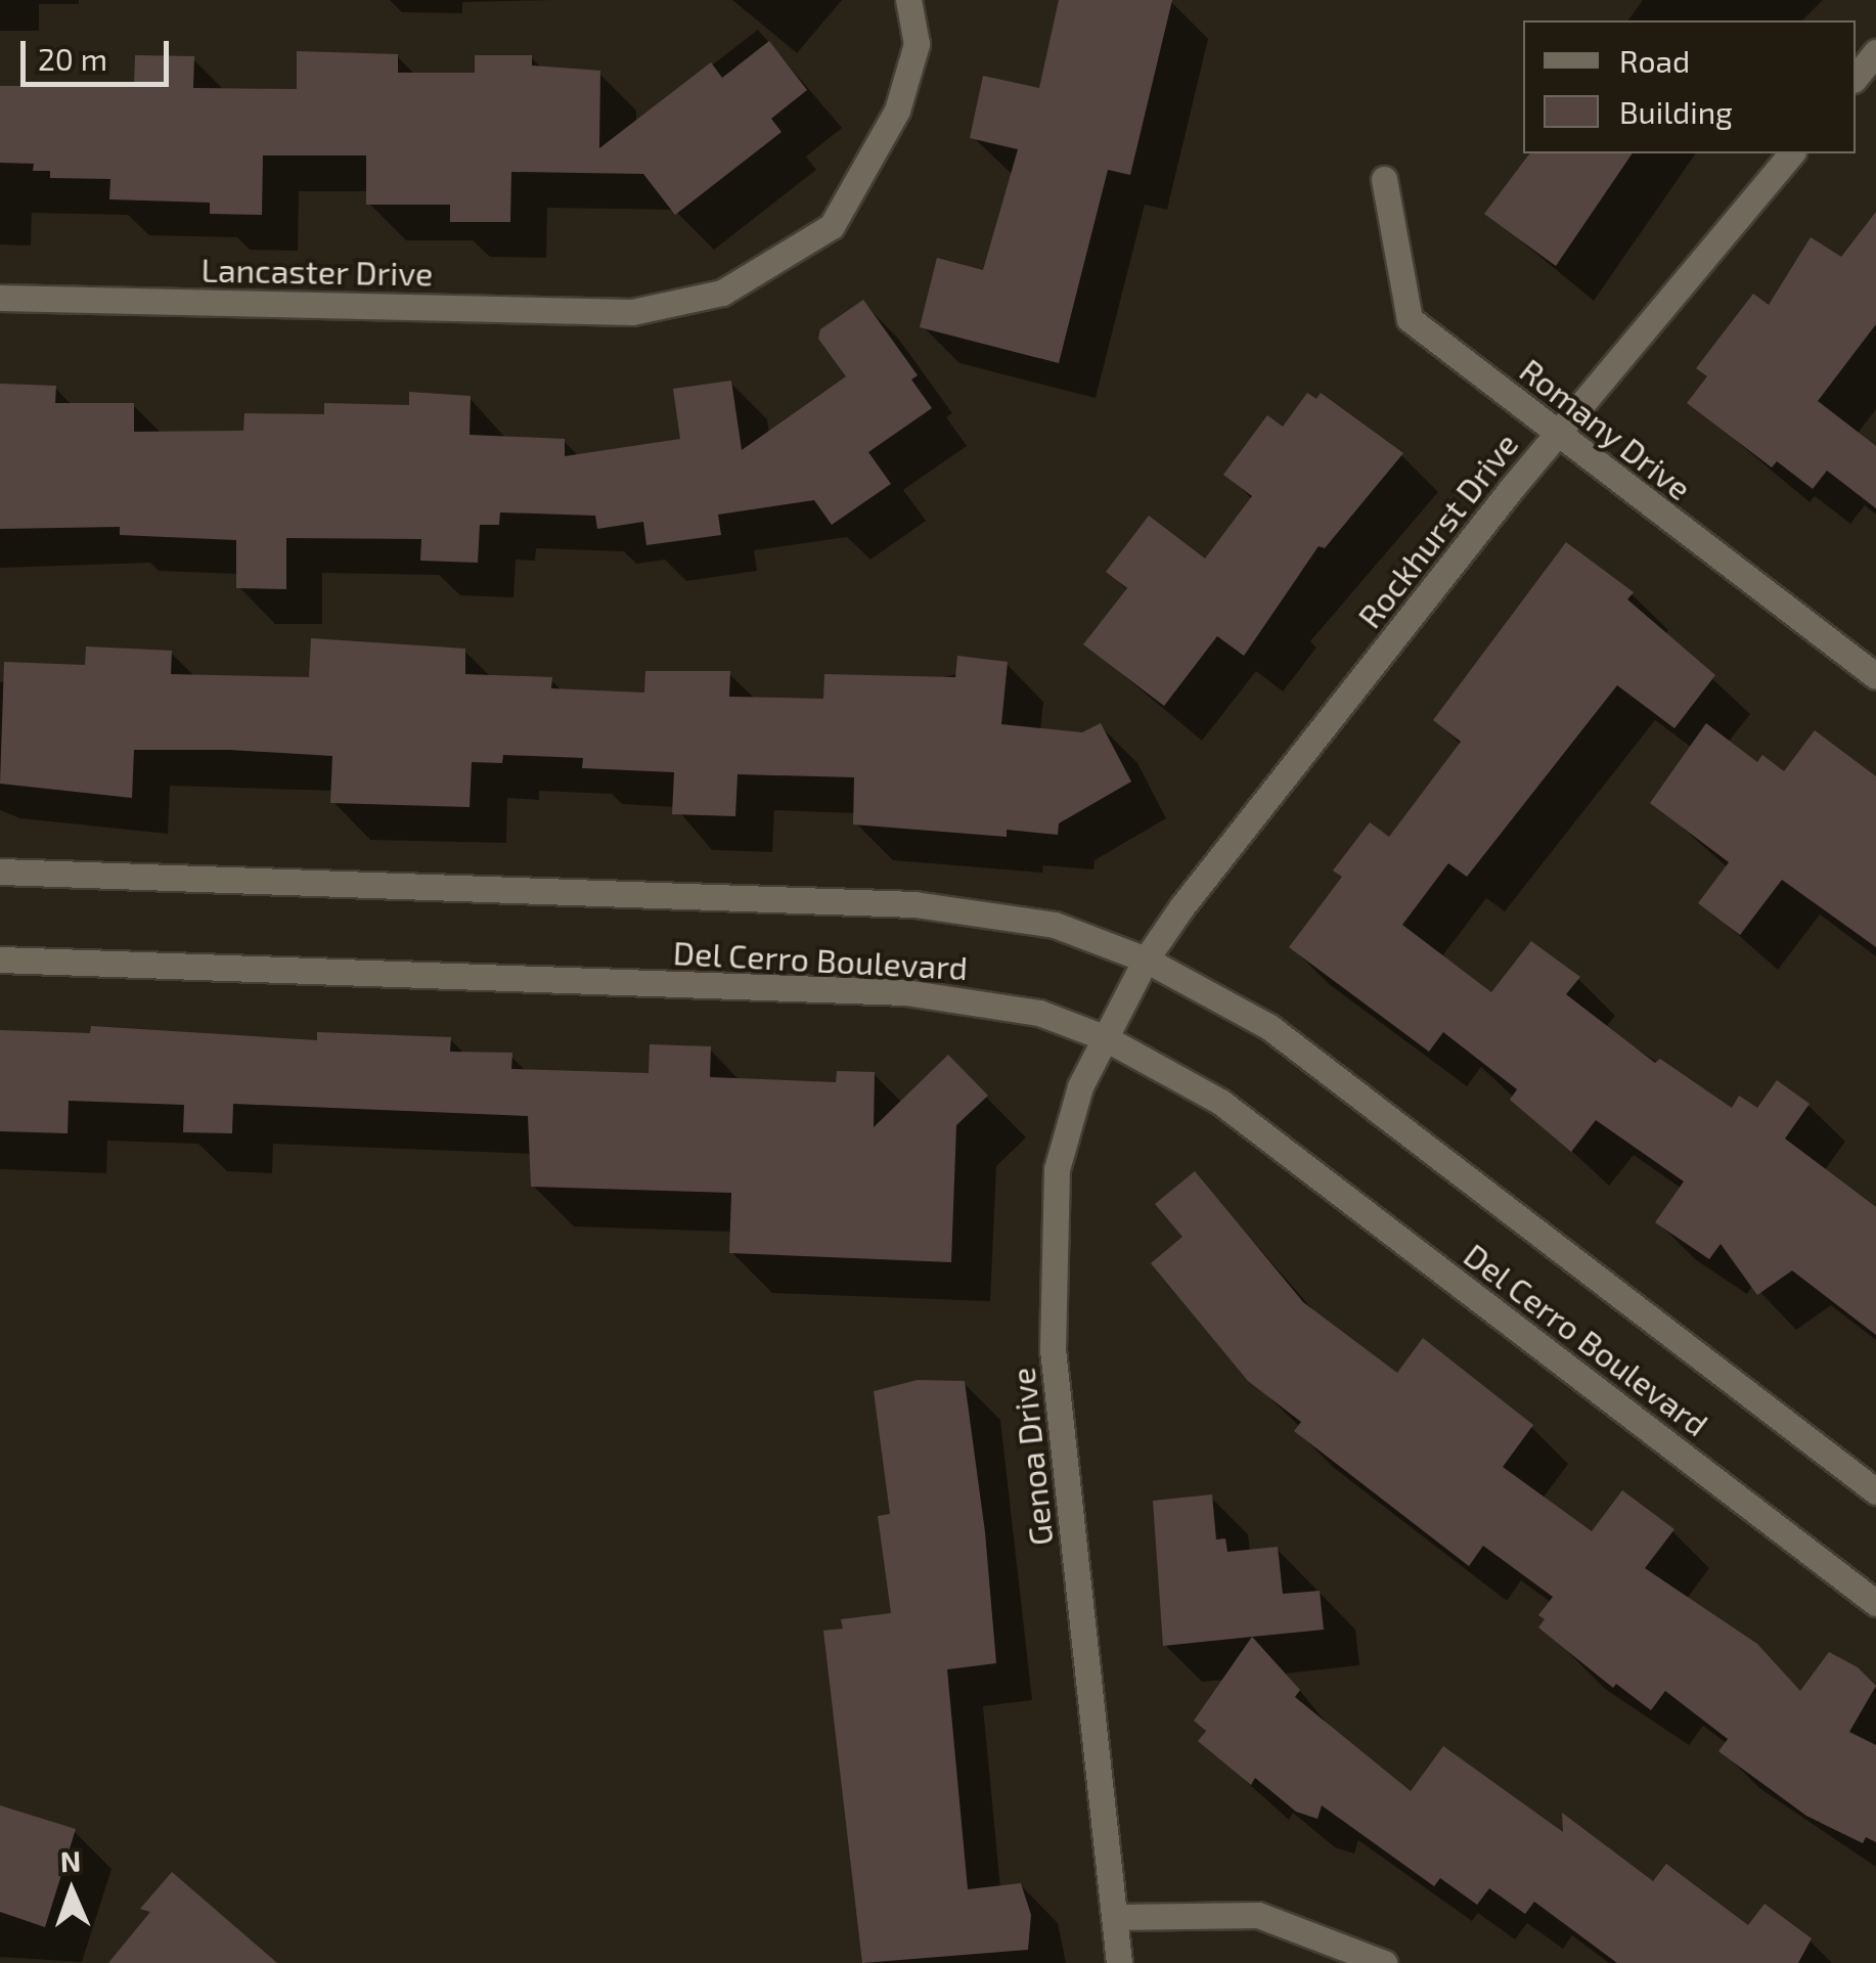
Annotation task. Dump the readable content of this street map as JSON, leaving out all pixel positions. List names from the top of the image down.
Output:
{
  "streets": {
    "street": [
      "Lancaster Drive",
      "Romany Drive",
      "Rockhurst Drive",
      "Del Cerro Boulevard",
      "Genoa Drive"
    ]
  },
  "crossings": [
    ["Romany Drive", "Rockhurst Drive"],
    ["Rockhurst Drive", "Del Cerro Boulevard"],
    ["Rockhurst Drive", "Genoa Drive"],
    ["Del Cerro Boulevard", "Genoa Drive"]
  ],
  "legend": ["Road", "Building"],
  "scale_bar": "20 m",
  "north": "top"
}
